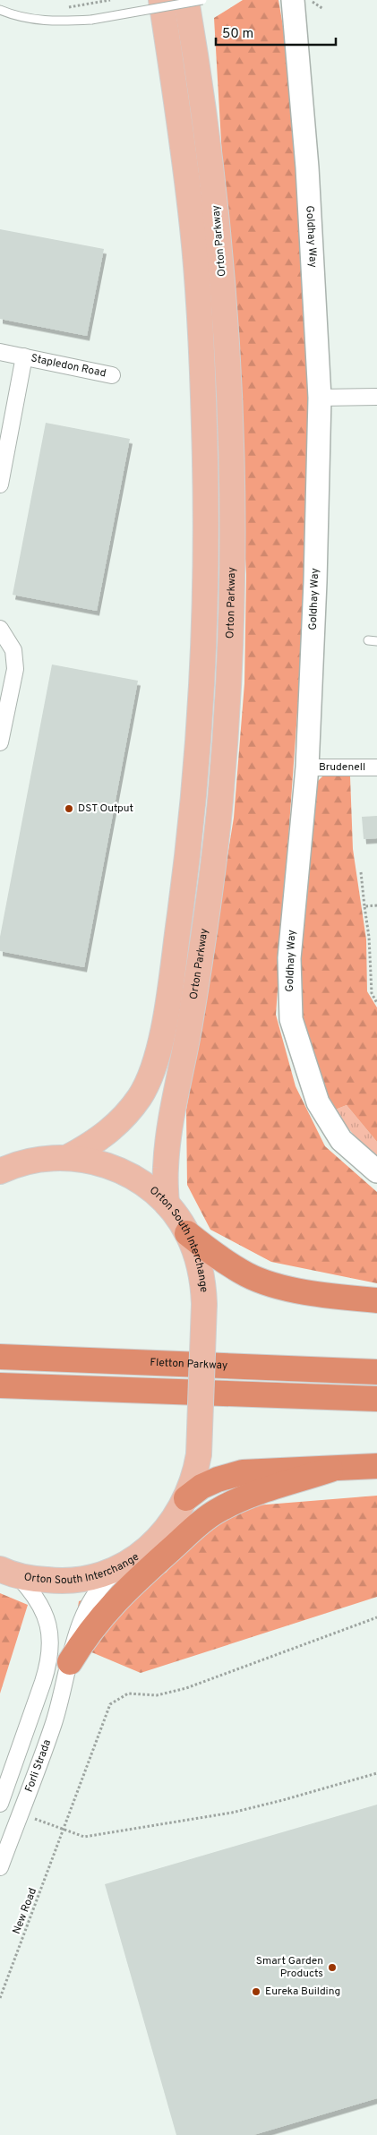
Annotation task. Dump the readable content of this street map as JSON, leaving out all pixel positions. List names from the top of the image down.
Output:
{
  "streets": {
    "highway": ["Fletton Parkway"],
    "main road": ["Orton Parkway", "Orton South Interchange"],
    "street": [
      "Goldhay Way",
      "Stapledon Road",
      "Brudenell",
      "Forli Strada"
    ],
    "path": ["New Road"]
  },
  "crossings": [
    ["Goldhay Way", "Brudenell"],
    ["Orton Parkway", "Orton South Interchange"]
  ],
  "places": ["DST Output", "Smart Garden Products", "Eureka Building"],
  "scale_bar": "50 m"
}
